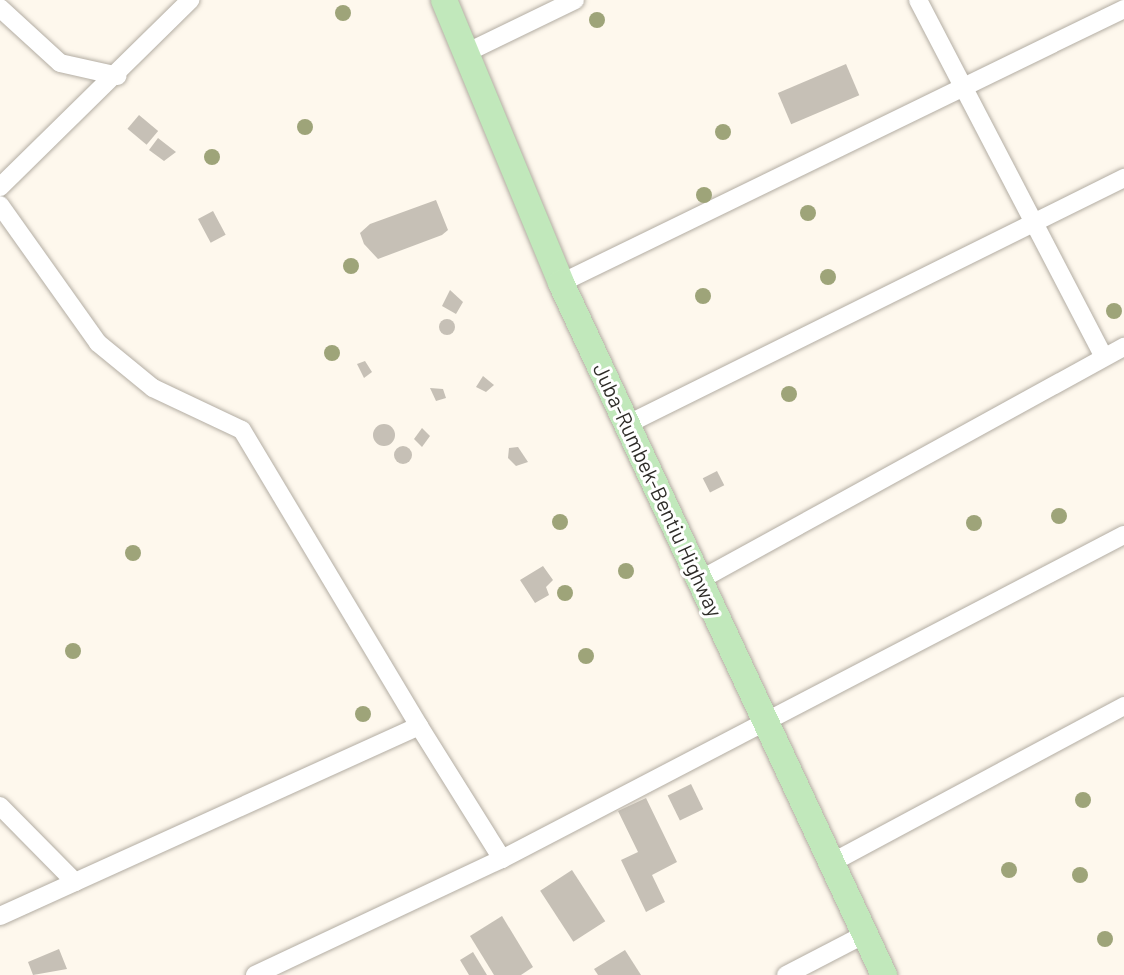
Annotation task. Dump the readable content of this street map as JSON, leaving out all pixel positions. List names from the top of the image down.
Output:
{
  "streets": {
    "main road": ["Juba-Rumbek-Bentiu Highway"]
  }
}
